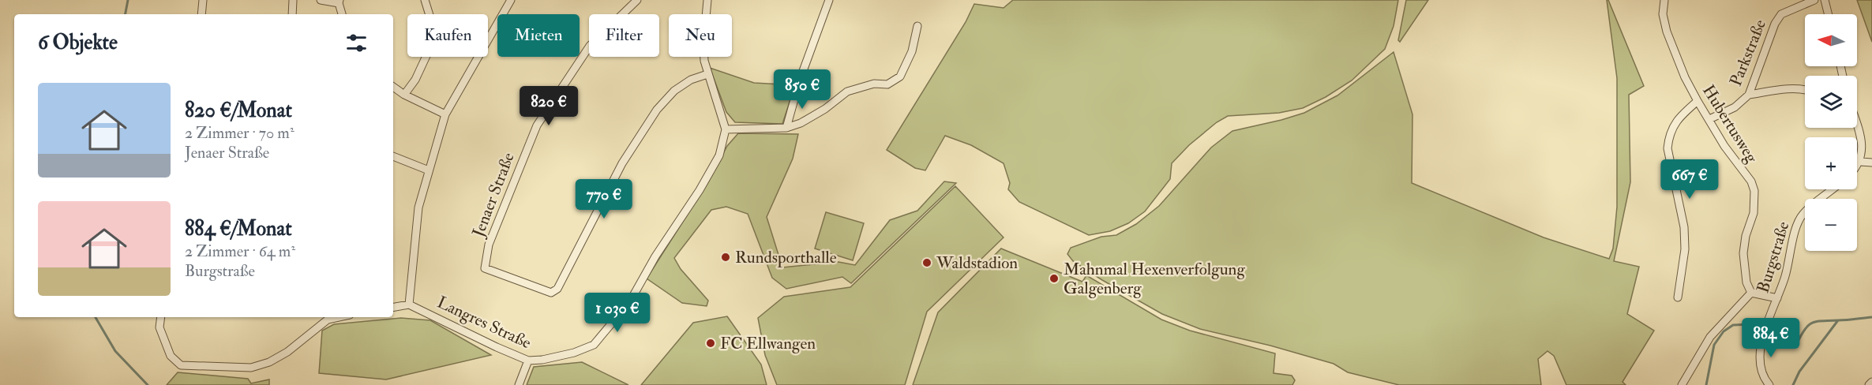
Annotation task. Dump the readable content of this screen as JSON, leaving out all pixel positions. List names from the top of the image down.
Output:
{
  "streets": {
    "street": [
      "Parkstraße",
      "Hubertusweg",
      "Jenaer Straße",
      "Burgstraße",
      "Langres Straße"
    ]
  },
  "crossings": [
    ["Parkstraße", "Hubertusweg"]
  ],
  "places": [
    "Rundsporthalle",
    "Waldstadion",
    "Mahnmal Hexenverfolgung Galgenberg",
    "FC Ellwangen"
  ],
  "north": "left",
  "page": {
    "map_buttons": ["+", "−"],
    "chip": [
      "Kaufen",
      "Mieten",
      "Filter",
      "Neu"
    ],
    "heading": "6 Objekte",
    "price": [
      "850 €",
      "820 €",
      "667 €",
      "770 €",
      "1 030 €",
      "884 €"
    ],
    "list": [
      {
        "name": "820 €/Monat",
        "note": "2 Zimmer · 70 m² · Jenaer Straße"
      },
      {
        "name": "884 €/Monat",
        "note": "2 Zimmer · 64 m² · Burgstraße"
      }
    ]
  }
}
